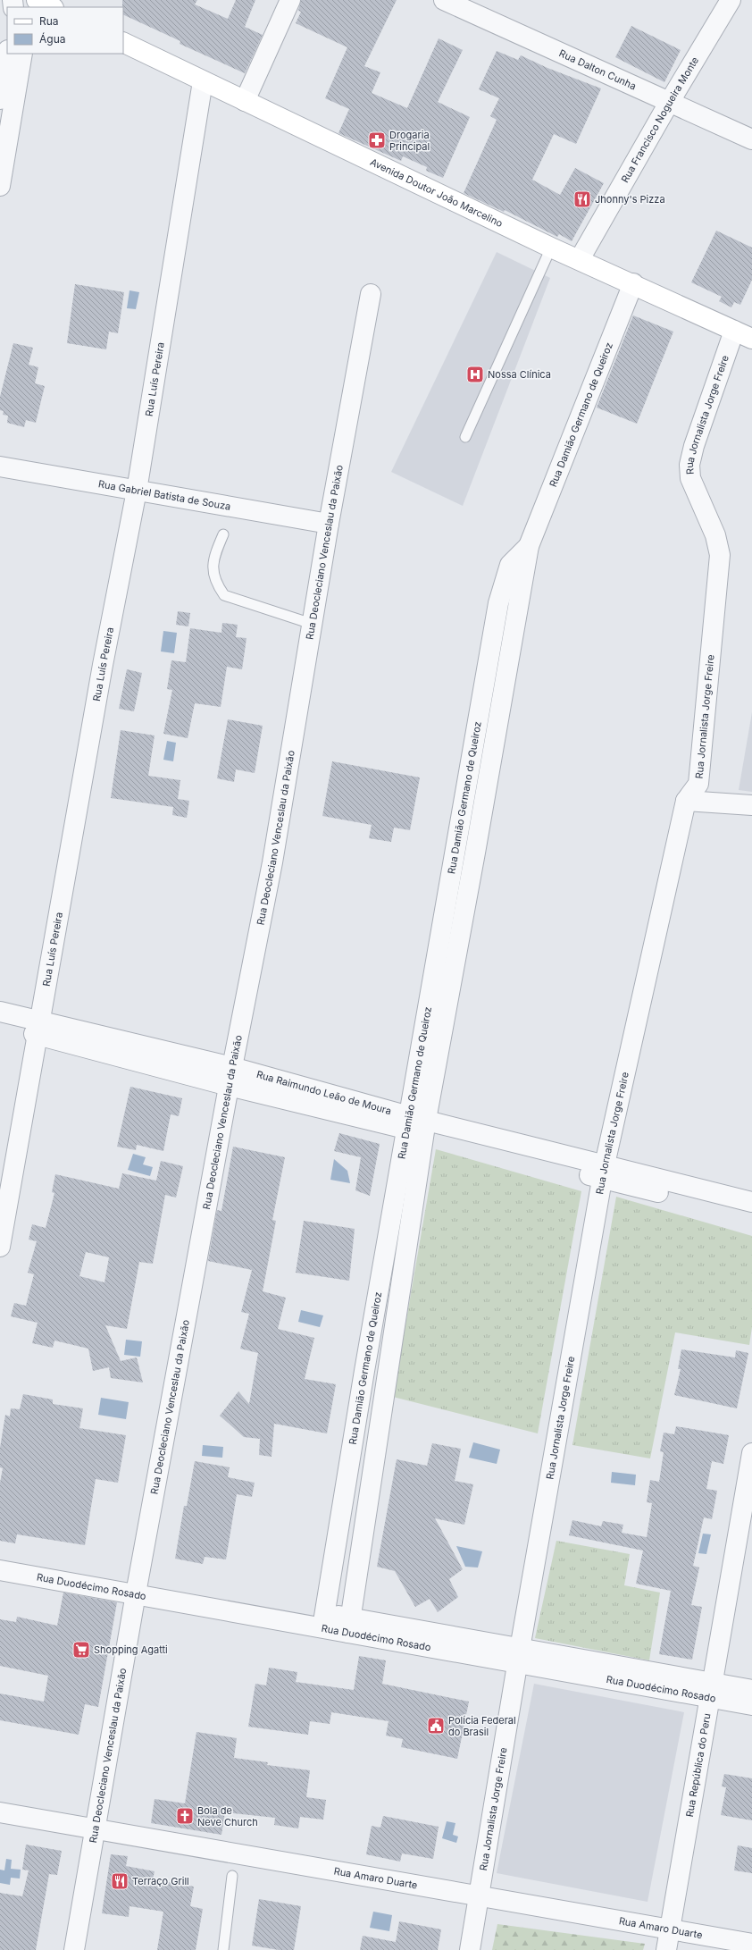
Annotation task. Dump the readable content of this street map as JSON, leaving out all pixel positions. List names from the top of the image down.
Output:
{
  "streets": {
    "street": [
      "Rua Dalton Cunha",
      "Rua Francisco Nogueira Monte",
      "Avenida Doutor João Marcelino",
      "Rua Luís Pereira",
      "Rua Damião Germano de Queiroz",
      "Rua Jornalista Jorge Freire",
      "Rua Gabriel Batista de Souza",
      "Rua Deocleciano Venceslau da Paixão",
      "Rua Raimundo Leão de Moura",
      "Rua Duodécimo Rosado",
      "Rua República do Peru",
      "Rua Amaro Duarte"
    ]
  },
  "crossings": [
    ["Rua Dalton Cunha", "Rua Francisco Nogueira Monte"],
    ["Rua Francisco Nogueira Monte", "Avenida Doutor João Marcelino"],
    ["Avenida Doutor João Marcelino", "Rua Luís Pereira"],
    ["Avenida Doutor João Marcelino", "Rua Damião Germano de Queiroz"],
    ["Avenida Doutor João Marcelino", "Rua Jornalista Jorge Freire"],
    ["Rua Luís Pereira", "Rua Gabriel Batista de Souza"],
    ["Rua Luís Pereira", "Rua Raimundo Leão de Moura"],
    ["Rua Damião Germano de Queiroz", "Rua Raimundo Leão de Moura"],
    ["Rua Damião Germano de Queiroz", "Rua Duodécimo Rosado"],
    ["Rua Jornalista Jorge Freire", "Rua Raimundo Leão de Moura"],
    ["Rua Jornalista Jorge Freire", "Rua Duodécimo Rosado"],
    ["Rua Jornalista Jorge Freire", "Rua Amaro Duarte"],
    ["Rua Gabriel Batista de Souza", "Rua Deocleciano Venceslau da Paixão"],
    ["Rua Deocleciano Venceslau da Paixão", "Rua Raimundo Leão de Moura"],
    ["Rua Deocleciano Venceslau da Paixão", "Rua Duodécimo Rosado"],
    ["Rua Deocleciano Venceslau da Paixão", "Rua Amaro Duarte"],
    ["Rua Duodécimo Rosado", "Rua República do Peru"],
    ["Rua República do Peru", "Rua Amaro Duarte"]
  ],
  "places": {
    "pharmacy": ["Drogaria Principal"],
    "restaurant": ["Jhonny's Pizza", "Terraço Grill"],
    "hospital": ["Nossa Clínica"],
    "supermarket": ["Shopping Agatti"],
    "public building": ["Polícia Federal do Brasil"],
    "church": ["Bola de Neve Church"]
  },
  "legend": ["Rua", "Água"]
}
